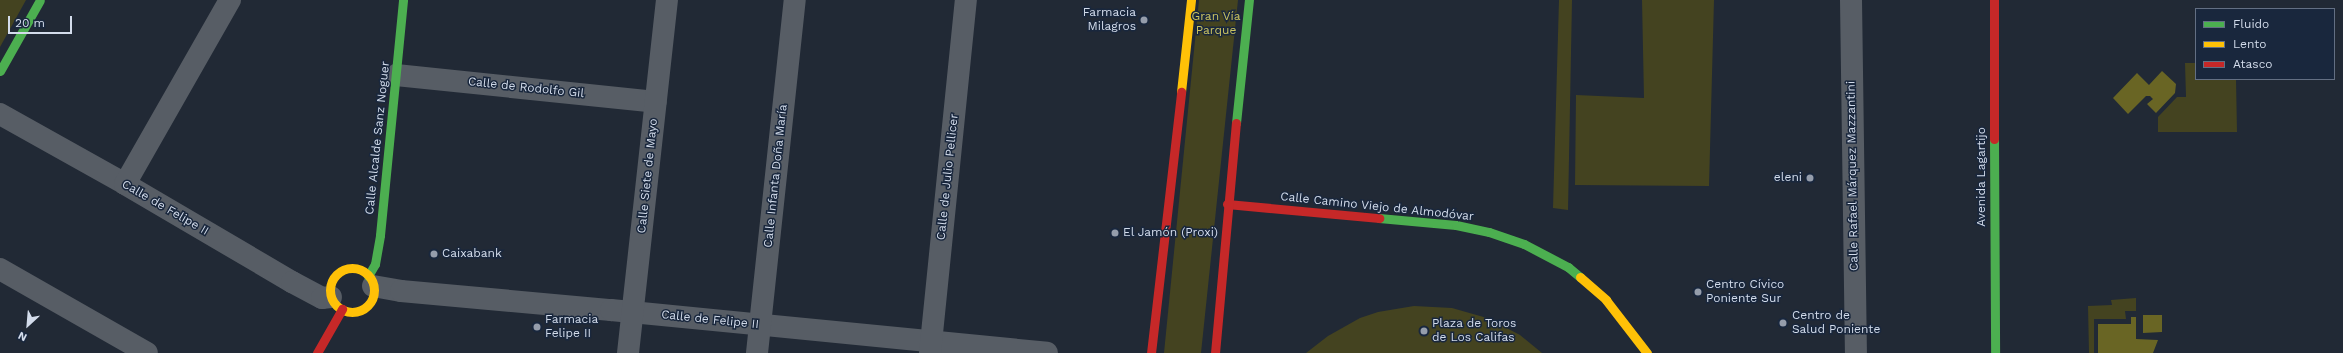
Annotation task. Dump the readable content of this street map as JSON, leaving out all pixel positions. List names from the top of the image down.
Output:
{
  "streets": {
    "street": [
      "Calle de Rodolfo Gil",
      "Calle Alcalde Sanz Noguer",
      "Calle Siete de Mayo",
      "Calle Infanta Doña María",
      "Calle Rafael Márquez Mazzantini",
      "Calle de Julio Pellicer",
      "Avenida Lagartijo",
      "Calle Camino Viejo de Almodóvar",
      "Calle de Felipe II"
    ]
  },
  "crossings": [
    ["Calle de Rodolfo Gil", "Calle Alcalde Sanz Noguer"],
    ["Calle de Rodolfo Gil", "Calle Siete de Mayo"],
    ["Calle Alcalde Sanz Noguer", "Calle de Felipe II"],
    ["Calle Siete de Mayo", "Calle de Felipe II"],
    ["Calle Infanta Doña María", "Calle de Felipe II"],
    ["Calle de Julio Pellicer", "Calle de Felipe II"]
  ],
  "parks": ["Gran Vía Parque"],
  "places": [
    "Farmacia Milagros",
    "eleni",
    "El Jamón (Proxi)",
    "Caixabank",
    "Centro Cívico Poniente Sur",
    "Centro de Salud Poniente",
    "Farmacia Felipe II",
    "Plaza de Toros de Los Califas"
  ],
  "legend": ["Fluido", "Lento", "Atasco"],
  "scale_bar": "20 m",
  "north": "bottom left"
}
